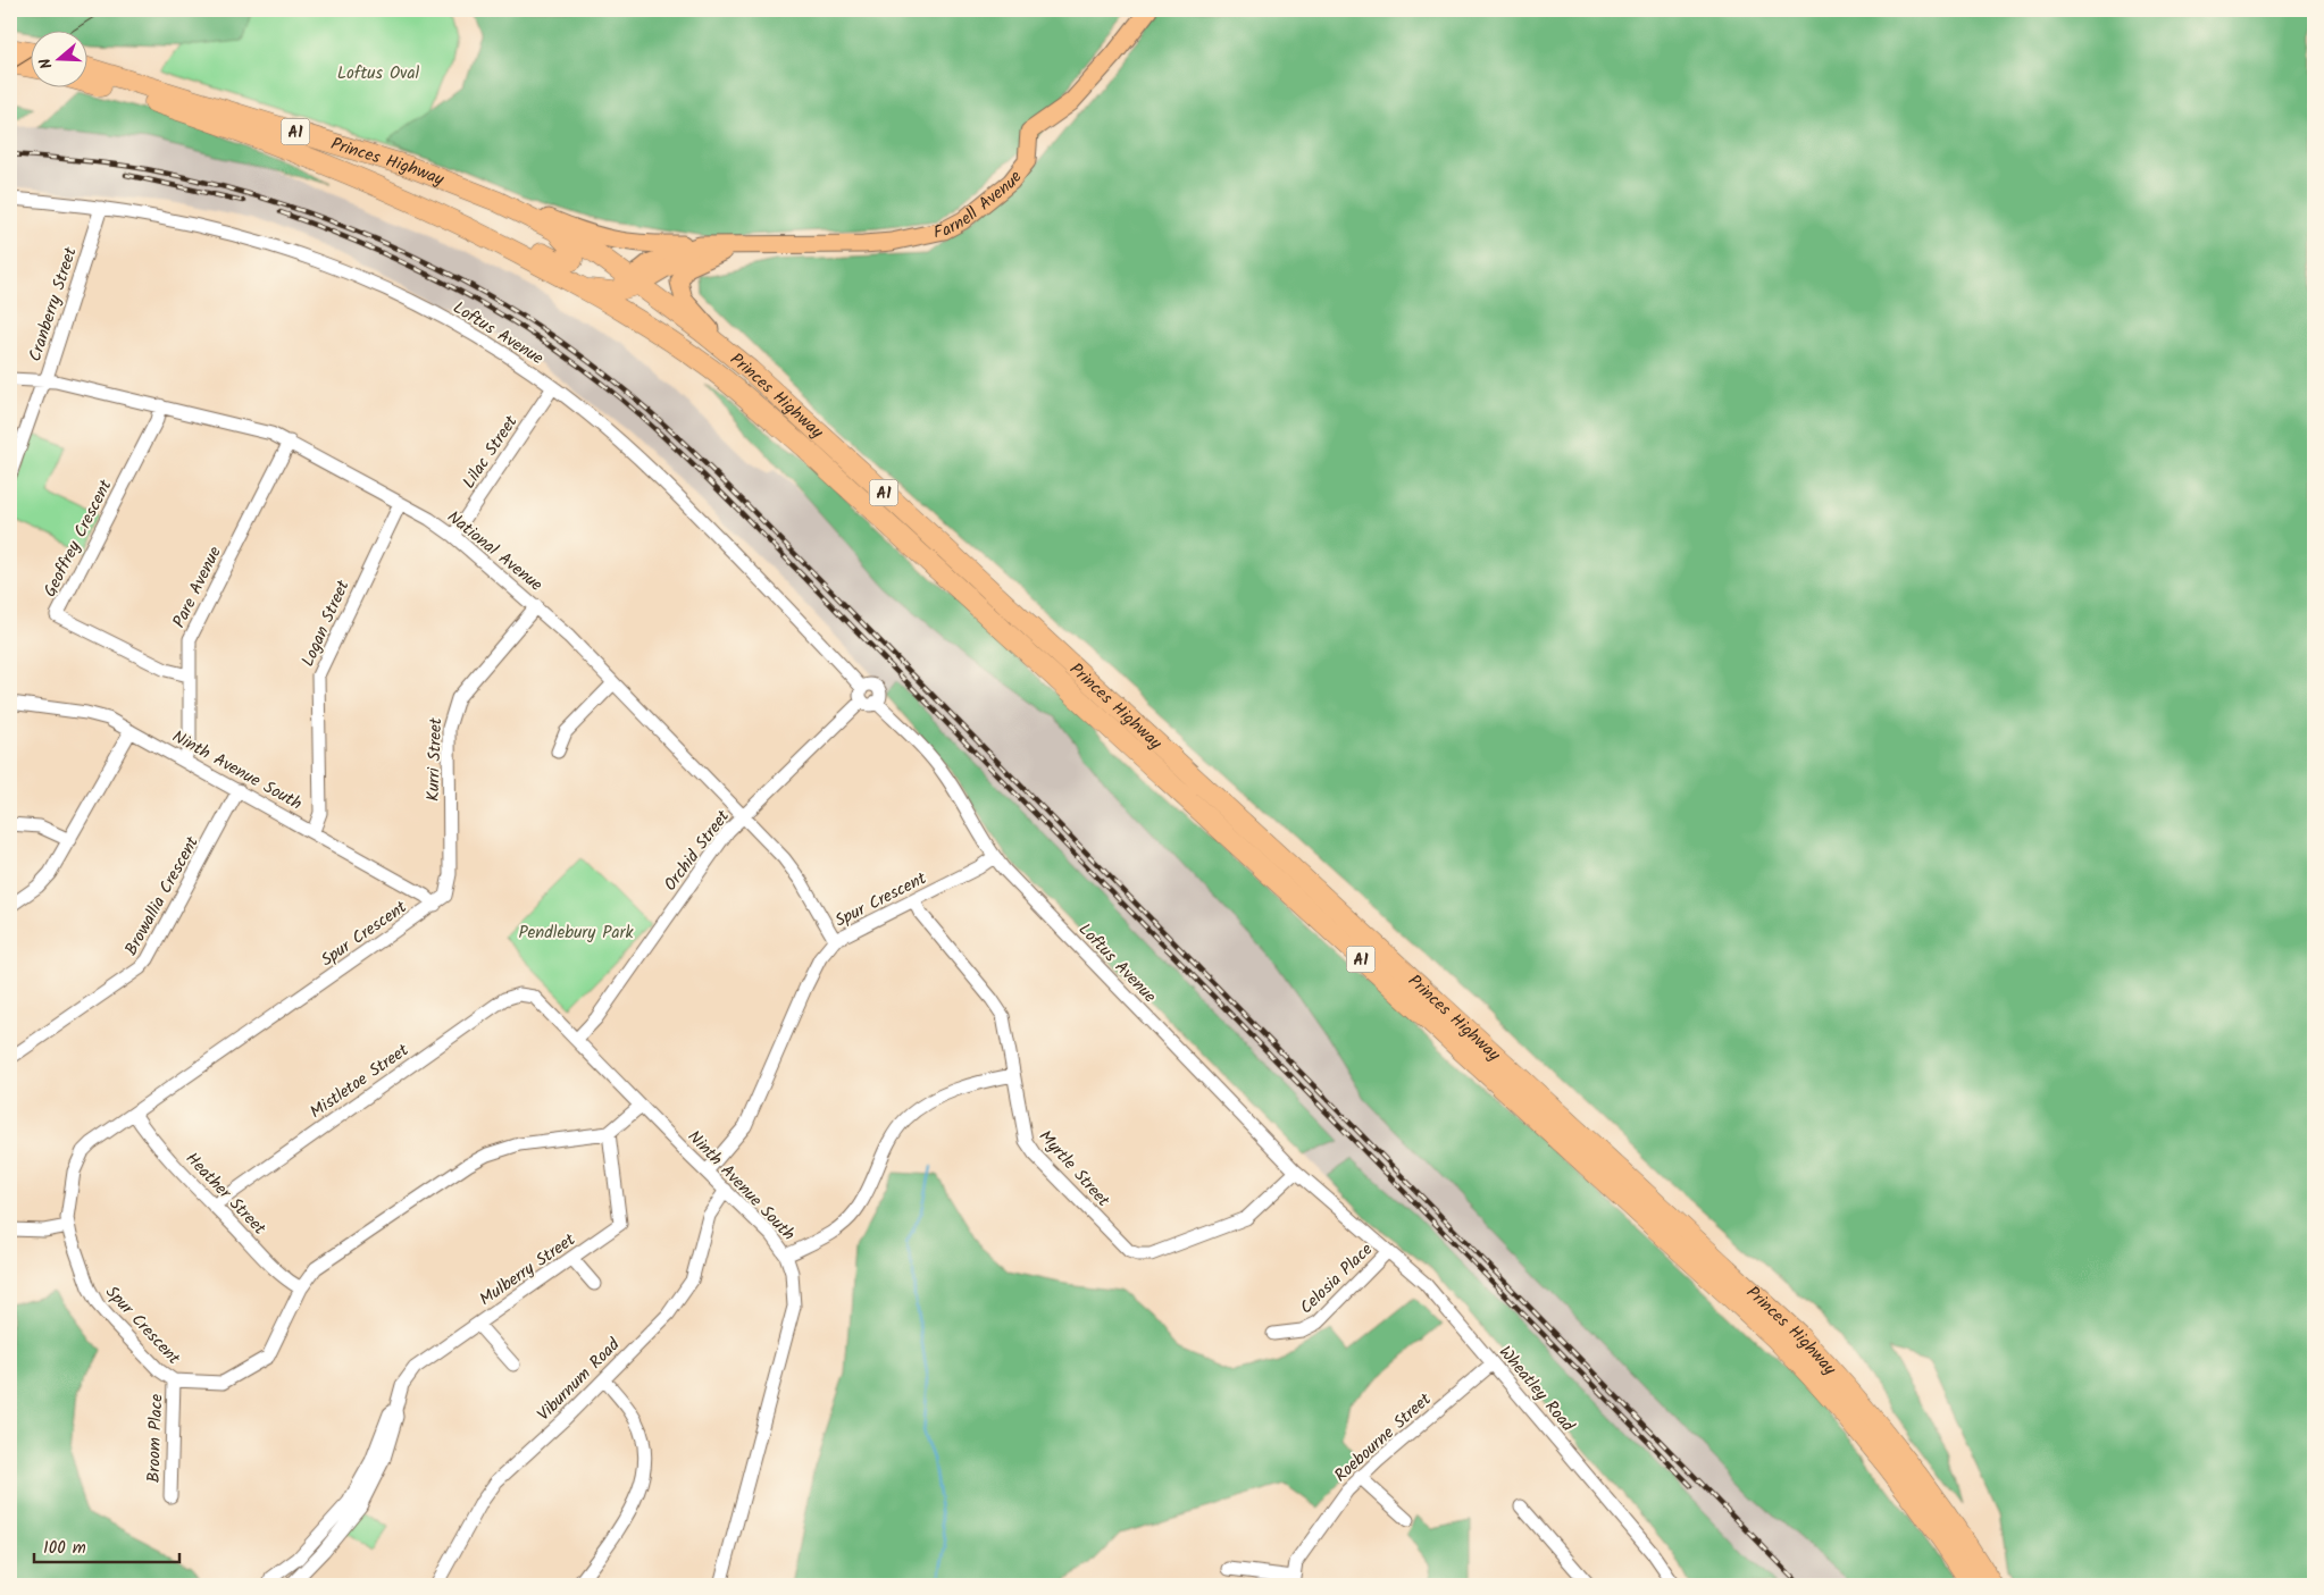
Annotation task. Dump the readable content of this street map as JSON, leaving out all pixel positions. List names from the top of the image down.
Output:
{
  "streets": {
    "highway": ["A1", "Princes Highway"],
    "main road": ["Farnell Avenue"],
    "street": [
      "Cranberry Street",
      "Loftus Avenue",
      "Lilac Street",
      "Geoffrey Crescent",
      "National Avenue",
      "Pare Avenue",
      "Logan Street",
      "Kurri Street",
      "Ninth Avenue South",
      "Orchid Street",
      "Browallia Crescent",
      "Spur Crescent",
      "Mistletoe Street",
      "Myrtle Street",
      "Heather Street",
      "Mulberry Street",
      "Celosia Place",
      "Viburnum Road",
      "Wheatley Road",
      "Roebourne Street",
      "Broom Place"
    ]
  },
  "crossings": [
    ["Princes Highway", "Farnell Avenue"],
    ["Cranberry Street", "Loftus Avenue"],
    ["Cranberry Street", "National Avenue"],
    ["Loftus Avenue", "Lilac Street"],
    ["Loftus Avenue", "Orchid Street"],
    ["Loftus Avenue", "Spur Crescent"],
    ["Loftus Avenue", "Myrtle Street"],
    ["Loftus Avenue", "Wheatley Road"],
    ["Lilac Street", "National Avenue"],
    ["Geoffrey Crescent", "National Avenue"],
    ["Geoffrey Crescent", "Pare Avenue"],
    ["National Avenue", "Pare Avenue"],
    ["National Avenue", "Logan Street"],
    ["National Avenue", "Kurri Street"],
    ["National Avenue", "Orchid Street"],
    ["National Avenue", "Spur Crescent"],
    ["Pare Avenue", "Ninth Avenue South"],
    ["Logan Street", "Ninth Avenue South"],
    ["Kurri Street", "Ninth Avenue South"],
    ["Kurri Street", "Spur Crescent"],
    ["Ninth Avenue South", "Orchid Street"],
    ["Ninth Avenue South", "Browallia Crescent"],
    ["Ninth Avenue South", "Spur Crescent"],
    ["Ninth Avenue South", "Mistletoe Street"],
    ["Ninth Avenue South", "Viburnum Road"],
    ["Spur Crescent", "Myrtle Street"],
    ["Spur Crescent", "Heather Street"],
    ["Spur Crescent", "Mulberry Street"],
    ["Spur Crescent", "Broom Place"],
    ["Mistletoe Street", "Heather Street"],
    ["Celosia Place", "Wheatley Road"],
    ["Wheatley Road", "Roebourne Street"]
  ],
  "parks": ["Loftus Oval", "Pendlebury Park"],
  "scale_bar": "100 m",
  "north": "left"
}
